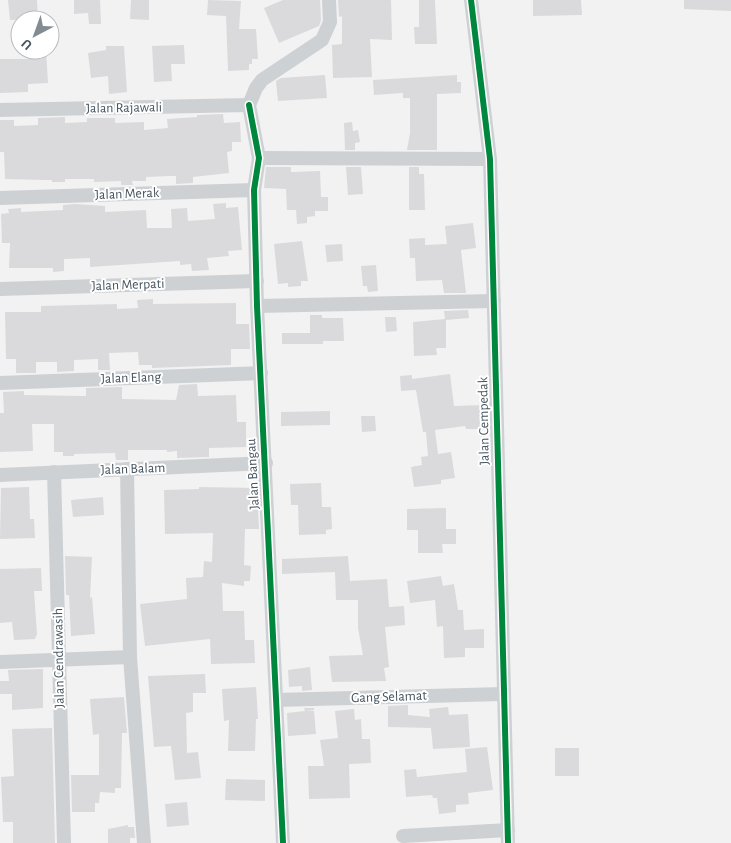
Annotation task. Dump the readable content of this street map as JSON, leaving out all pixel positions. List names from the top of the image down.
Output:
{
  "streets": {
    "street": [
      "Jalan Rajawali",
      "Jalan Merak",
      "Jalan Merpati",
      "Jalan Elang",
      "Jalan Cempedak",
      "Jalan Balam",
      "Jalan Bangau",
      "Jalan Cendrawasih",
      "Gang Selamat"
    ]
  },
  "crossings": [
    ["Jalan Rajawali", "Jalan Bangau"],
    ["Jalan Merak", "Jalan Bangau"],
    ["Jalan Merpati", "Jalan Bangau"],
    ["Jalan Elang", "Jalan Bangau"],
    ["Jalan Cempedak", "Gang Selamat"],
    ["Jalan Balam", "Jalan Bangau"],
    ["Jalan Balam", "Jalan Cendrawasih"],
    ["Jalan Bangau", "Gang Selamat"]
  ],
  "north": "bottom left"
}
